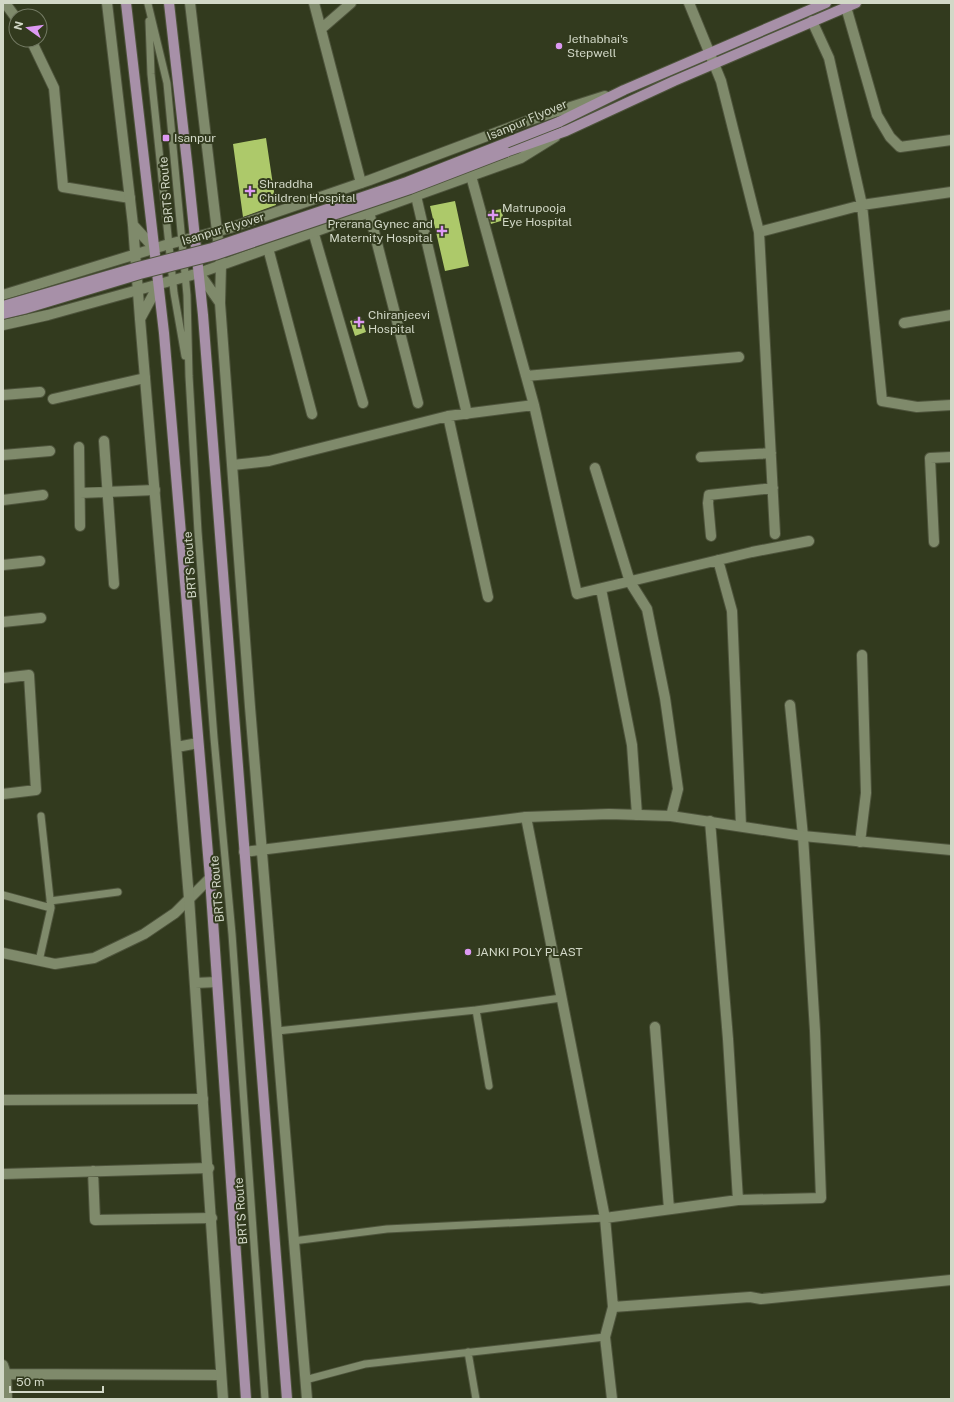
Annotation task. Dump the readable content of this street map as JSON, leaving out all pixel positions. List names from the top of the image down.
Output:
{
  "streets": {
    "main road": ["Isanpur Flyover"],
    "lane": ["BRTS Route"]
  },
  "places": {
    "other": ["Jethabhai's Stepwell", "JANKI POLY PLAST"],
    "transit": ["Isanpur"],
    "health": [
      "Shraddha Children Hospital",
      "Matrupooja Eye Hospital",
      "Prerana Gynec and Maternity Hospital",
      "Chiranjeevi Hospital"
    ]
  },
  "scale_bar": "50 m",
  "north": "left"
}
